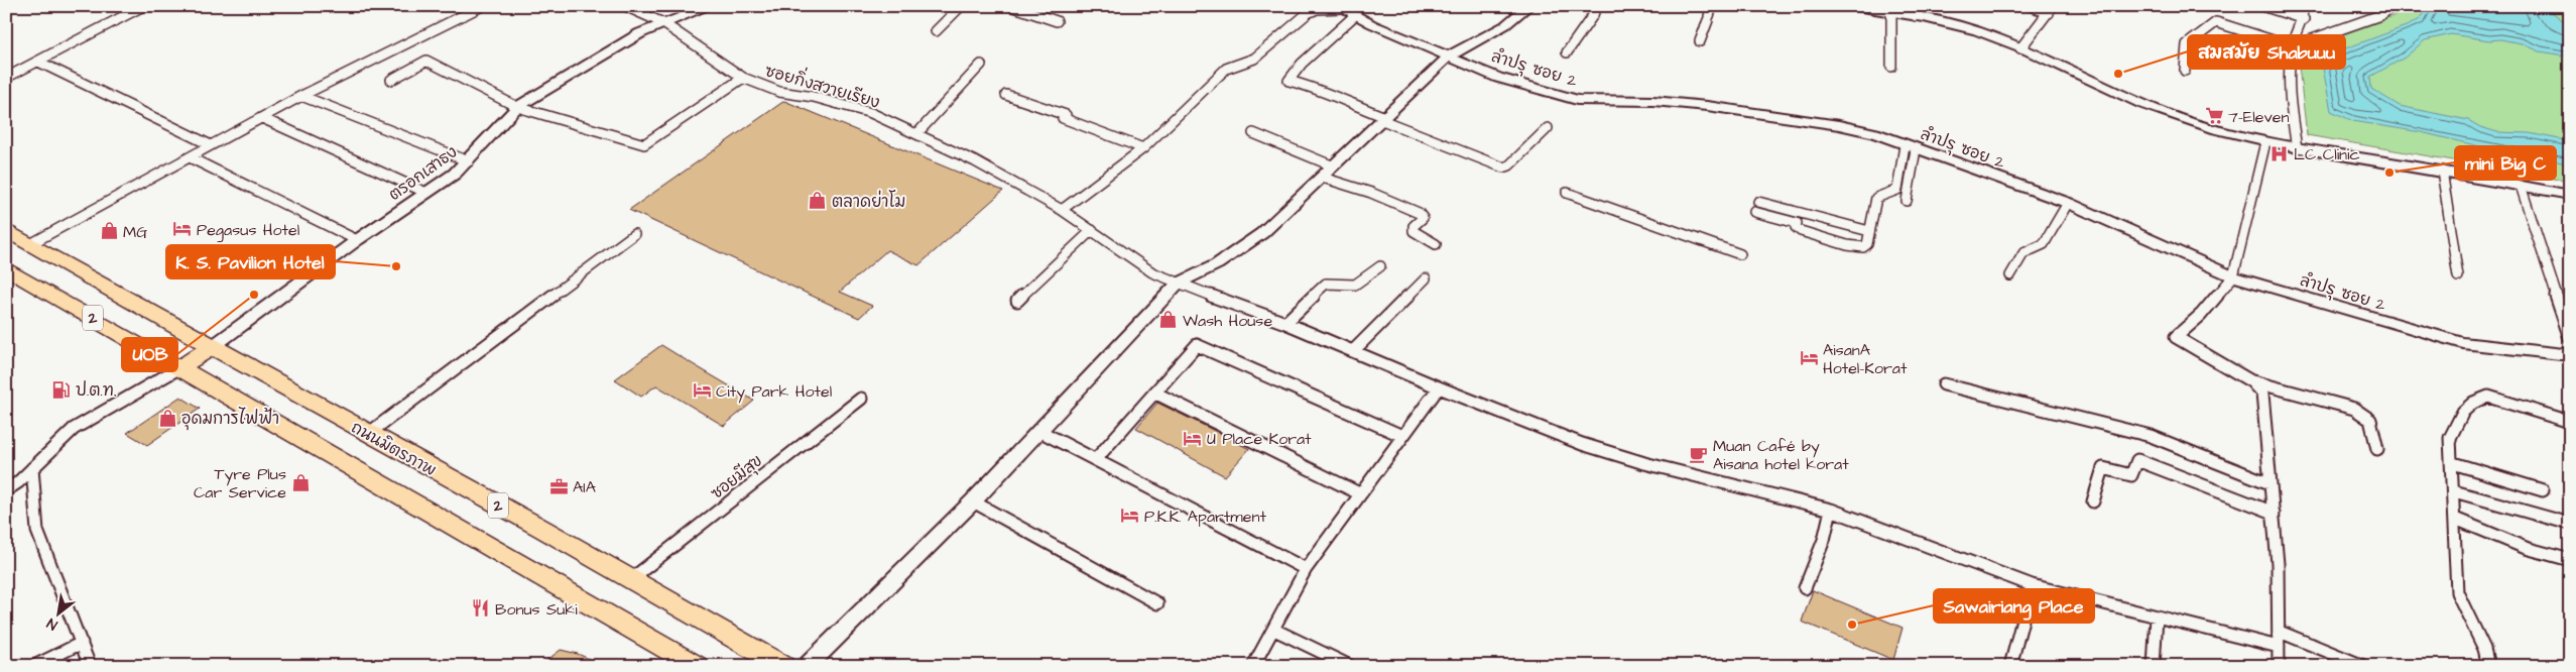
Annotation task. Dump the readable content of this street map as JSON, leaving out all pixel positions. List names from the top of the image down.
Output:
{
  "streets": {
    "highway": ["2", "ถนนมิตรภาพ"],
    "street": [
      "ลำปรุ ซอย 2",
      "ซอยกิ่งสวายเรียง",
      "ตรอกเสาธง",
      "ซอยมีสุข"
    ]
  },
  "crossings": [
    ["ซอยกิ่งสวายเรียง", "ตรอกเสาธง"],
    ["ตรอกเสาธง", "ถนนมิตรภาพ"],
    ["ถนนมิตรภาพ", "ซอยมีสุข"]
  ],
  "places": {
    "other": [
      "สมสมัย Shabuuu",
      "mini Big C",
      "K. S. Pavilion Hotel",
      "UOB",
      "Sawairiang Place"
    ],
    "supermarket": ["7-Eleven"],
    "hospital": ["LC Clinic"],
    "shop": [
      "ตลาดย่าโม",
      "MG",
      "Wash House",
      "อุดมการไฟฟ้า",
      "Tyre Plus Car Service"
    ],
    "hotel": [
      "Pegasus Hotel",
      "AisanA Hotel-Korat",
      "City Park Hotel",
      "U Place Korat",
      "P.K.K. Apartment"
    ],
    "fuel station": ["ป.ต.ท."],
    "cafe": ["Muan Café by Aisana hotel korat"],
    "office": ["AIA"],
    "restaurant": ["Bonus Suki"]
  },
  "north": "bottom left"
}
